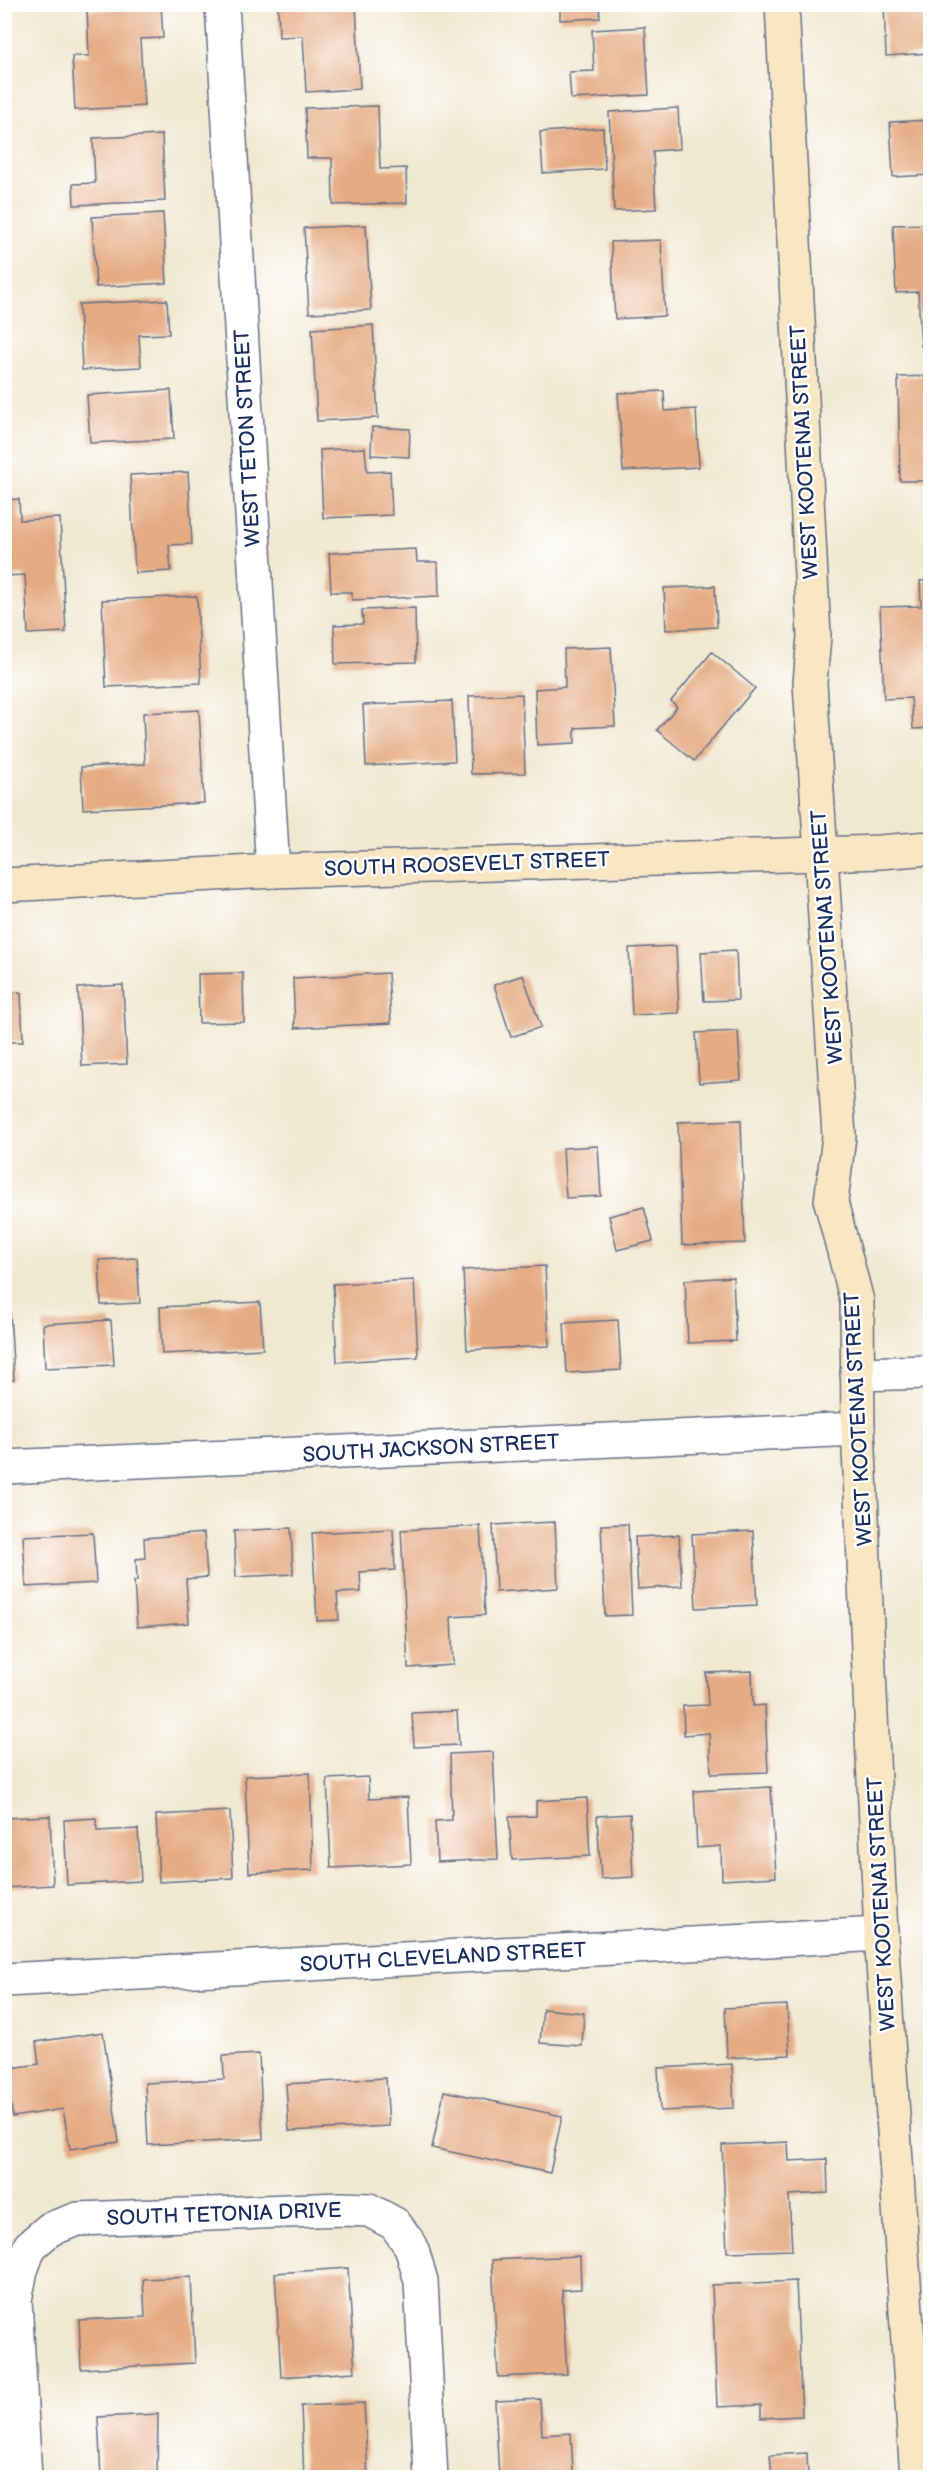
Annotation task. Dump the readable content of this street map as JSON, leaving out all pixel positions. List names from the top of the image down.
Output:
{
  "streets": {
    "street": [
      "WEST TETON STREET",
      "WEST KOOTENAI STREET",
      "SOUTH ROOSEVELT STREET",
      "SOUTH JACKSON STREET",
      "SOUTH CLEVELAND STREET",
      "SOUTH TETONIA DRIVE"
    ]
  },
  "crossings": [
    ["WEST TETON STREET", "SOUTH ROOSEVELT STREET"],
    ["WEST KOOTENAI STREET", "SOUTH ROOSEVELT STREET"],
    ["WEST KOOTENAI STREET", "SOUTH JACKSON STREET"],
    ["WEST KOOTENAI STREET", "SOUTH CLEVELAND STREET"]
  ]
}
